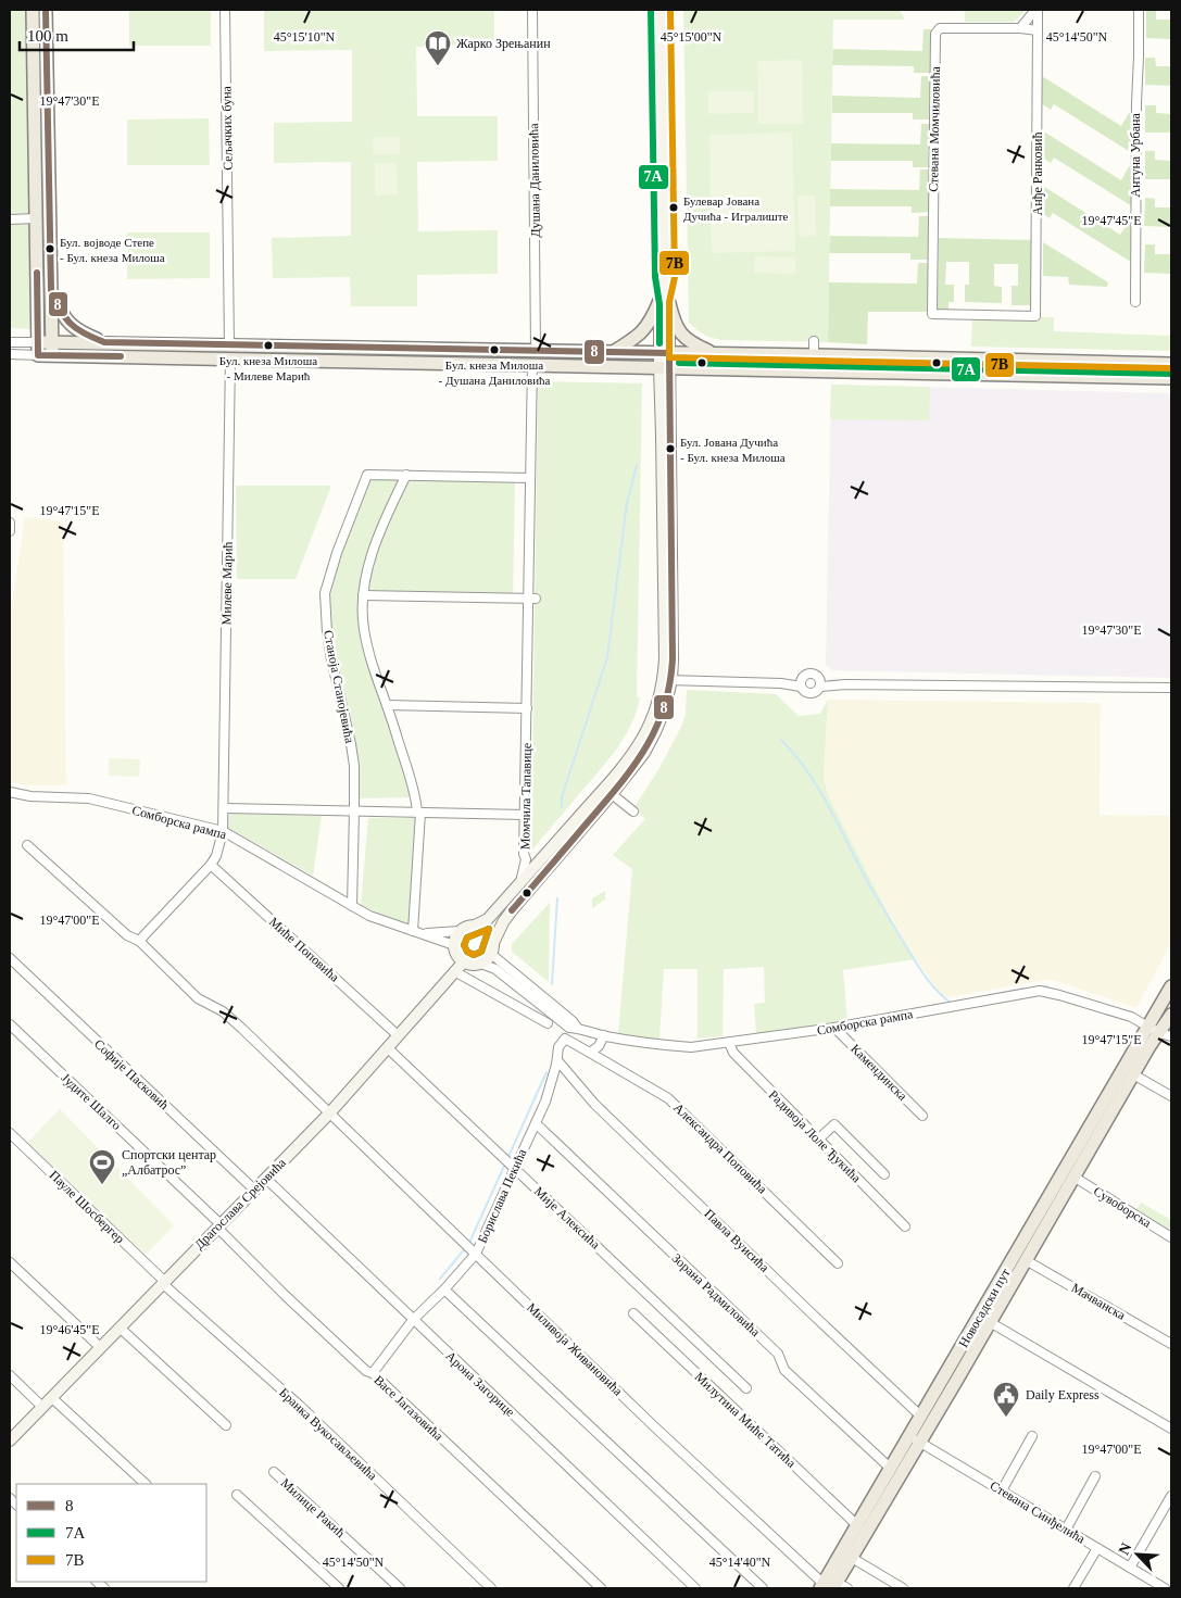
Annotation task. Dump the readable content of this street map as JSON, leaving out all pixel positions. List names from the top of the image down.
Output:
{
  "streets": {
    "main road": ["Новосадски пут"],
    "street": [
      "Сељачких буна",
      "Стевана Момчиловића",
      "Антуна Урбана",
      "Анђе Ранковић",
      "Душана Даниловића",
      "Милеве Марић",
      "Станоја Станојевића",
      "Момчила Тапавице",
      "Сомборска рампа",
      "Миће Поповића",
      "Камендинска",
      "Софије Пасковић",
      "Јудите Шалго",
      "Радивоја Лоле Ђукића",
      "Александра Поповића",
      "Борислава Пекића",
      "Драгослава Срејовића",
      "Пауле Шосбергер",
      "Сувоборска",
      "Мије Алексића",
      "Павла Вуисића",
      "Зорана Радмиловића",
      "Мачванска",
      "Миливоја Живановића",
      "Арона Загорице",
      "Васе Јагазовића",
      "Милутина Миће Татића",
      "Бранка Вукосављевића",
      "Милице Ракић",
      "Стевана Синђелића"
    ]
  },
  "crossings": [
    ["Стевана Момчиловића", "Анђе Ранковић"],
    ["Милеве Марић", "Сомборска рампа"],
    ["Милеве Марић", "Миће Поповића"],
    ["Милеве Марић", "Миливоја Живановића"],
    ["Станоја Станојевића", "Сомборска рампа"],
    ["Сомборска рампа", "Камендинска"],
    ["Сомборска рампа", "Радивоја Лоле Ђукића"],
    ["Сомборска рампа", "Драгослава Срејовића"],
    ["Сомборска рампа", "Новосадски пут"],
    ["Миће Поповића", "Драгослава Срејовића"],
    ["Софије Пасковић", "Драгослава Срејовића"],
    ["Јудите Шалго", "Драгослава Срејовића"],
    ["Јудите Шалго", "Васе Јагазовића"],
    ["Александра Поповића", "Борислава Пекића"],
    ["Борислава Пекића", "Мије Алексића"],
    ["Борислава Пекића", "Павла Вуисића"],
    ["Борислава Пекића", "Зорана Радмиловића"],
    ["Борислава Пекића", "Миливоја Живановића"],
    ["Борислава Пекића", "Арона Загорице"],
    ["Борислава Пекића", "Васе Јагазовића"],
    ["Драгослава Срејовића", "Пауле Шосбергер"],
    ["Драгослава Срејовића", "Мије Алексића"],
    ["Драгослава Срејовића", "Миливоја Живановића"],
    ["Драгослава Срејовића", "Арона Загорице"],
    ["Драгослава Срејовића", "Васе Јагазовића"],
    ["Драгослава Срејовића", "Бранка Вукосављевића"],
    ["Пауле Шосбергер", "Бранка Вукосављевића"],
    ["Сувоборска", "Новосадски пут"],
    ["Павла Вуисића", "Новосадски пут"],
    ["Зорана Радмиловића", "Новосадски пут"],
    ["Мачванска", "Новосадски пут"],
    ["Новосадски пут", "Миливоја Живановића"],
    ["Новосадски пут", "Милутина Миће Татића"],
    ["Новосадски пут", "Стевана Синђелића"]
  ],
  "places": {
    "library": ["Жарко Зрењанин"],
    "other": [
      "Булевар Јована Дучића - Игралиште",
      "Бул. војводе Степе - Бул. кнеза Милоша",
      "Бул. кнеза Милоша - Милеве Марић",
      "Бул. кнеза Милоша - Душана Даниловића",
      "Бул. Јована Дучића - Бул. кнеза Милоша"
    ],
    "sports": ["Спортски центар „Албатрос”"],
    "public building": ["Daily Express"]
  },
  "lines": ["transit line 8", "transit line 7A", "transit line 7B"],
  "legend": ["8", "7A", "7B"],
  "scale_bar": "100 m",
  "north": "top left",
  "coordinates": [
    "45°15'10\"N",
    "45°15'00\"N",
    "45°14'50\"N",
    "19°47'30\"E",
    "19°47'45\"E",
    "19°47'15\"E",
    "19°47'00\"E",
    "19°46'45\"E",
    "45°14'40\"N"
  ]
}
